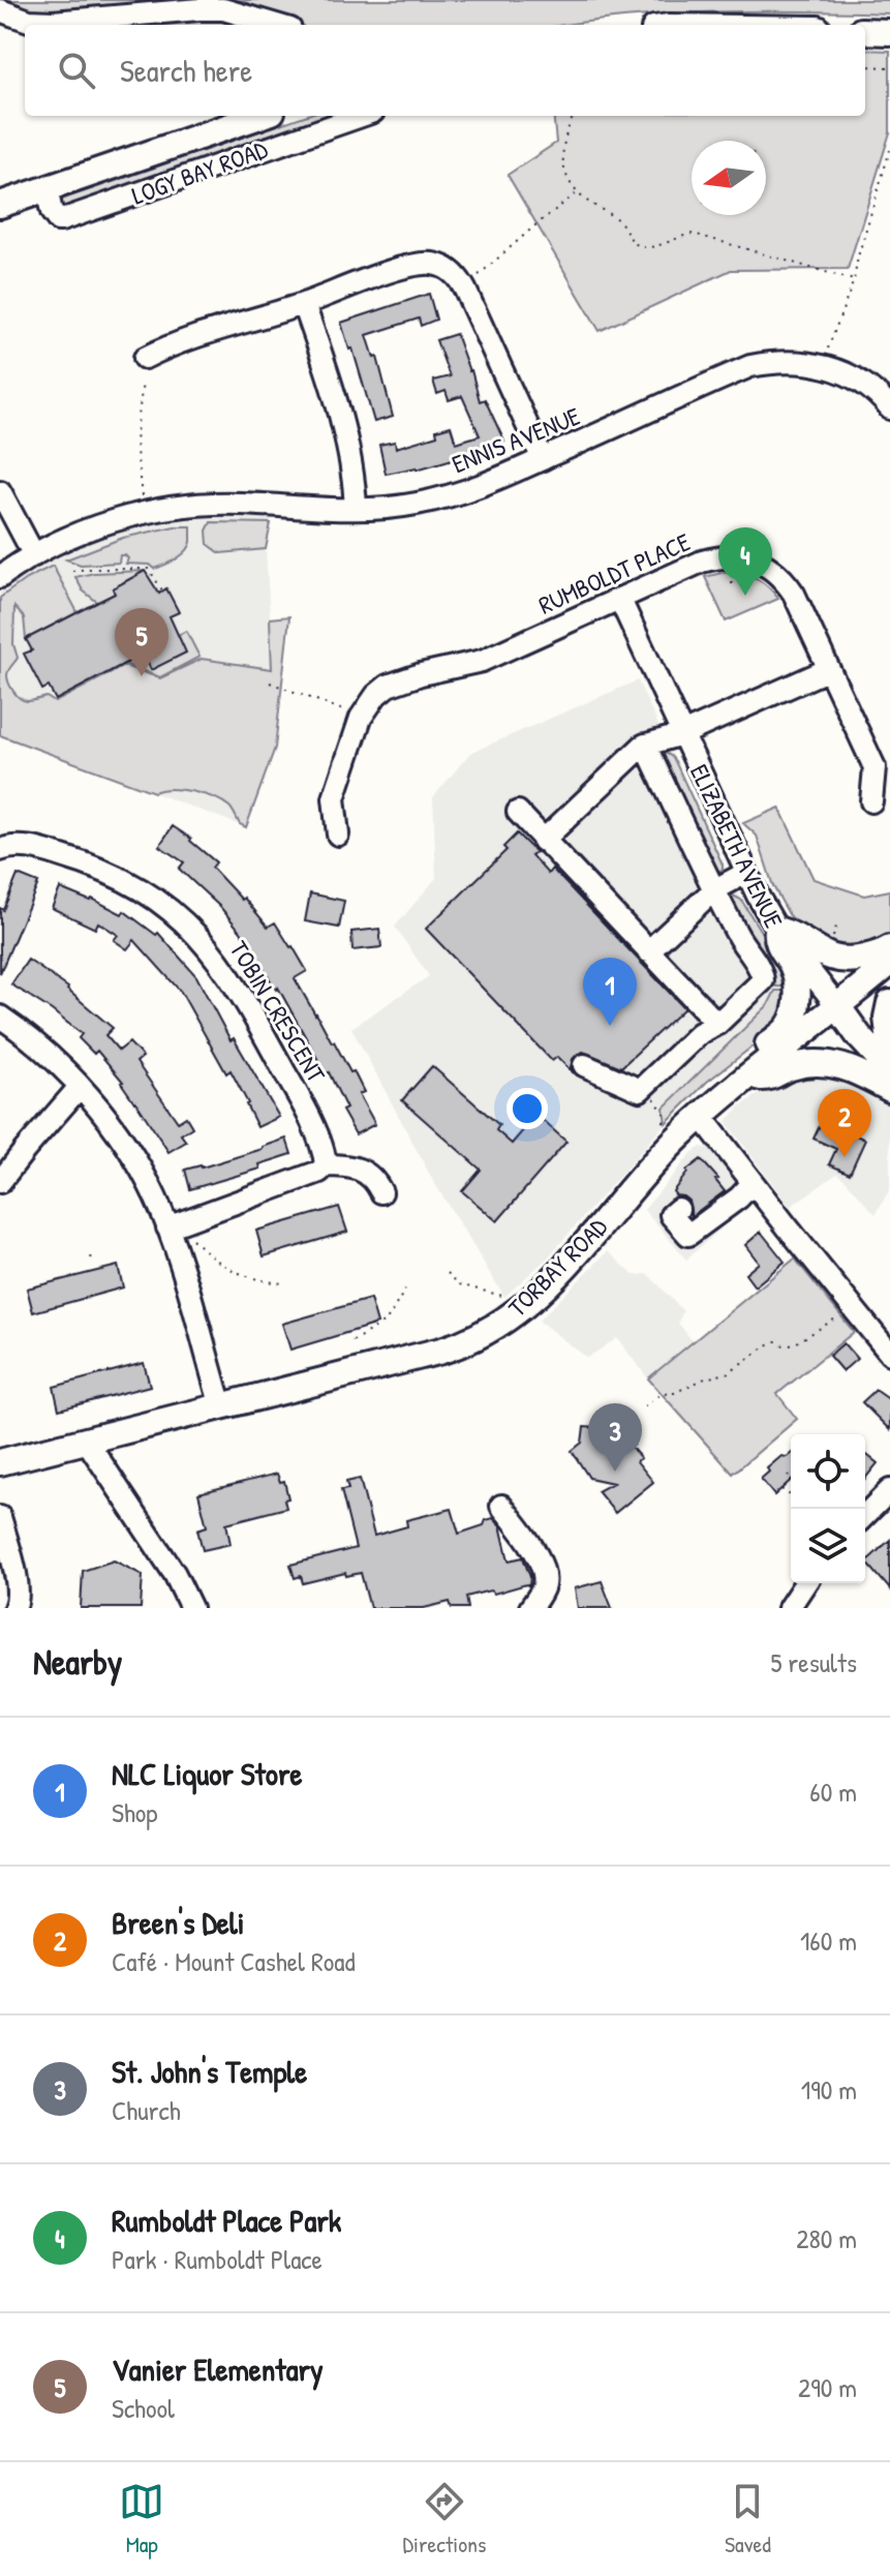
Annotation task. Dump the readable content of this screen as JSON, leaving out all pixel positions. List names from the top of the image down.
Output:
{
  "streets": {
    "main road": ["LOGY BAY ROAD", "ELIZABETH AVENUE", "TORBAY ROAD"],
    "street": ["ENNIS AVENUE", "RUMBOLDT PLACE", "TOBIN CRESCENT"]
  },
  "crossings": [
    ["RUMBOLDT PLACE", "ELIZABETH AVENUE"],
    ["ELIZABETH AVENUE", "TORBAY ROAD"]
  ],
  "north": "left",
  "page": {
    "search": "Search here",
    "pins": [
      "4",
      "5",
      "1",
      "2",
      "3"
    ],
    "heading": ["Nearby", "5 results"],
    "list": [
      {
        "mark": "1",
        "name": "NLC Liquor Store",
        "note": "Shop",
        "value": "60 m"
      },
      {
        "mark": "2",
        "name": "Breen's Deli",
        "note": "Café · Mount Cashel Road",
        "value": "160 m"
      },
      {
        "mark": "3",
        "name": "St. John's Temple",
        "note": "Church",
        "value": "190 m"
      },
      {
        "mark": "4",
        "name": "Rumboldt Place Park",
        "note": "Park · Rumboldt Place",
        "value": "280 m"
      },
      {
        "mark": "5",
        "name": "Vanier Elementary",
        "note": "School",
        "value": "290 m"
      }
    ],
    "nav": ["Map", "Directions", "Saved"]
  }
}
